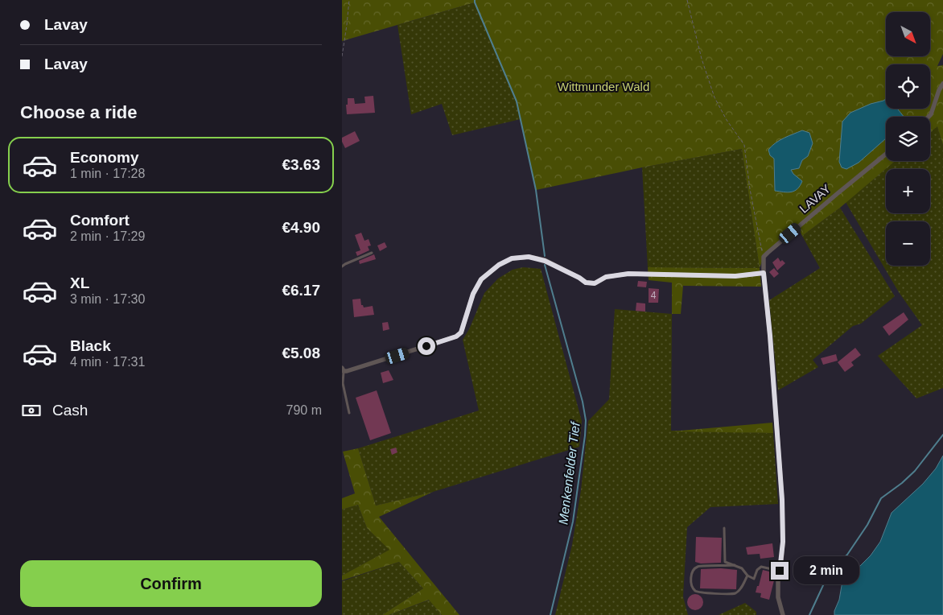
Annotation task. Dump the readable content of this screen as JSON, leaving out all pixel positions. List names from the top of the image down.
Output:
{
  "streets": {
    "street": ["LAVAY"]
  },
  "water": ["Menkenfelder Tief"],
  "parks": ["Wittmunder Wald"],
  "house_numbers": ["4"],
  "north": "bottom right",
  "page": {
    "banner": ["Lavay", "Lavay"],
    "map_buttons": ["+", "−"],
    "heading": "Choose a ride",
    "list": [
      {
        "name": "Economy",
        "note": "1 min · 17:28",
        "value": "€3.63"
      },
      {
        "name": "Comfort",
        "note": "2 min · 17:29",
        "value": "€4.90"
      },
      {
        "name": "XL",
        "note": "3 min · 17:30",
        "value": "€6.17"
      },
      {
        "name": "Black",
        "note": "4 min · 17:31",
        "value": "€5.08"
      }
    ],
    "pay": ["Cash", "790 m"],
    "buttons": "Confirm",
    "bubble": "2 min"
  }
}
